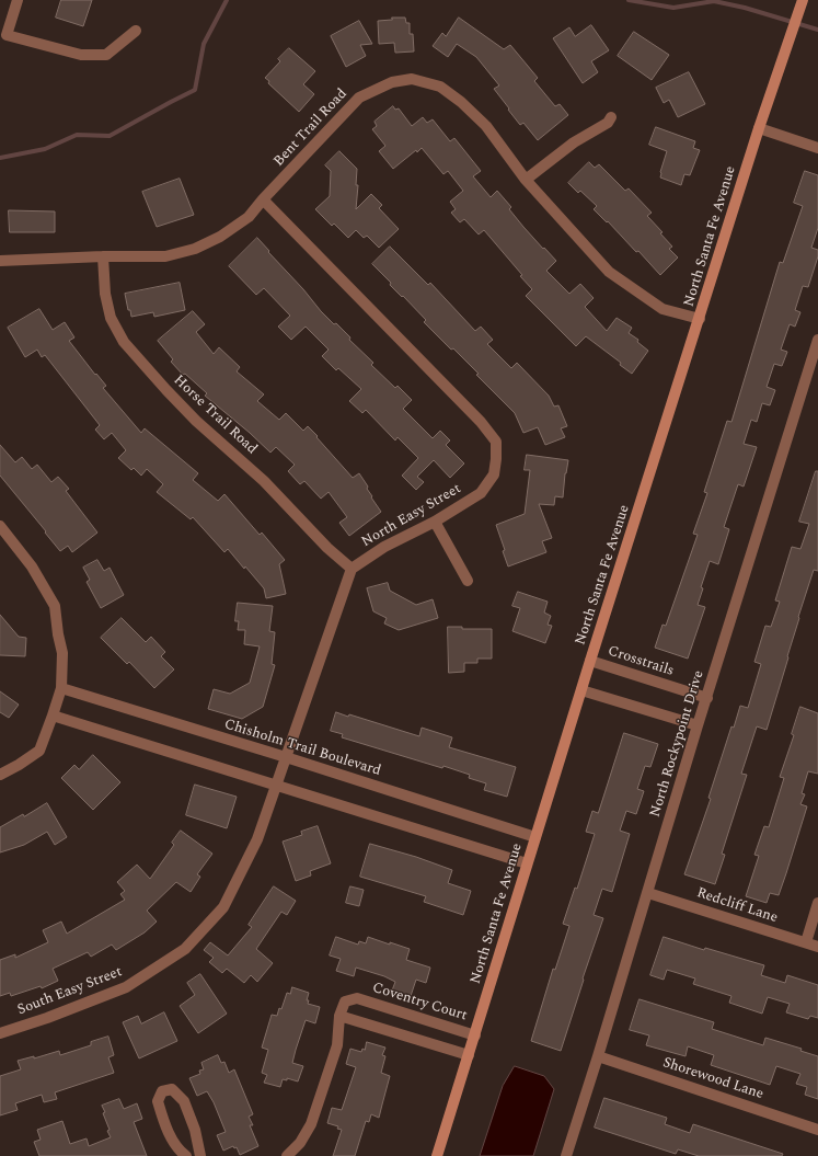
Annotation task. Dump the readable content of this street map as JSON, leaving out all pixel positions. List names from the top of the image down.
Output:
{
  "streets": {
    "main road": ["North Santa Fe Avenue"],
    "street": [
      "Bent Trail Road",
      "Horse Trail Road",
      "North Easy Street",
      "Crosstrails",
      "North Rockypoint Drive",
      "Chisholm Trail Boulevard",
      "Redcliff Lane",
      "South Easy Street",
      "Coventry Court",
      "Shorewood Lane"
    ]
  },
  "crossings": [
    ["Bent Trail Road", "North Santa Fe Avenue"],
    ["Bent Trail Road", "Horse Trail Road"],
    ["Bent Trail Road", "North Easy Street"],
    ["North Santa Fe Avenue", "Crosstrails"],
    ["North Santa Fe Avenue", "Chisholm Trail Boulevard"],
    ["North Santa Fe Avenue", "Coventry Court"],
    ["Horse Trail Road", "North Easy Street"],
    ["Crosstrails", "North Rockypoint Drive"],
    ["North Rockypoint Drive", "Redcliff Lane"],
    ["North Rockypoint Drive", "Shorewood Lane"],
    ["Chisholm Trail Boulevard", "South Easy Street"]
  ]
}
